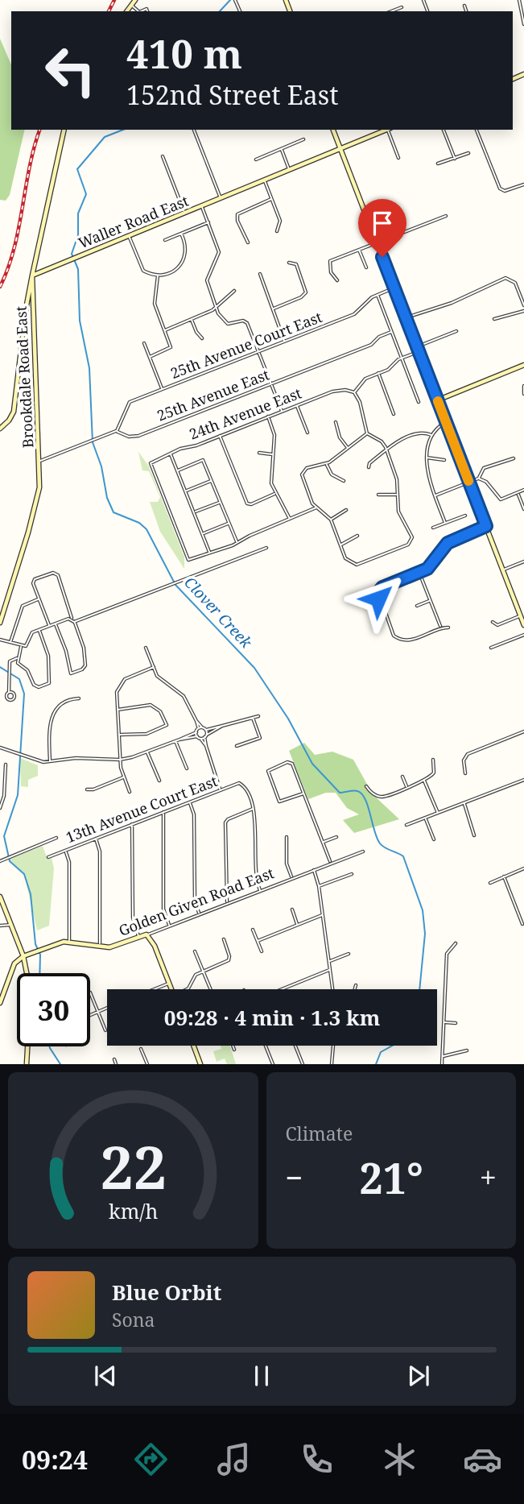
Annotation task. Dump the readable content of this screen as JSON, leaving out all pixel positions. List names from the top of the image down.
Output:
{
  "streets": {
    "main road": ["Waller Road East", "Brookdale Road East", "Golden Given Road East"],
    "street": [
      "25th Avenue Court East",
      "25th Avenue East",
      "24th Avenue East",
      "13th Avenue Court East"
    ]
  },
  "crossings": [
    ["Waller Road East", "Brookdale Road East"],
    ["25th Avenue Court East", "25th Avenue East"],
    ["Brookdale Road East", "25th Avenue East"]
  ],
  "water": ["Clover Creek"],
  "page": {
    "turn": ["410 m", "152nd Street East"],
    "limit": "30",
    "trip": "09:28 · 4 min · 1.3 km",
    "tile": "Climate",
    "heat": ["−", "21°", "+"],
    "song": ["Blue Orbit", "Sona"],
    "tabs": "09:24",
    "gauge": ["22", "km/h"]
  }
}
